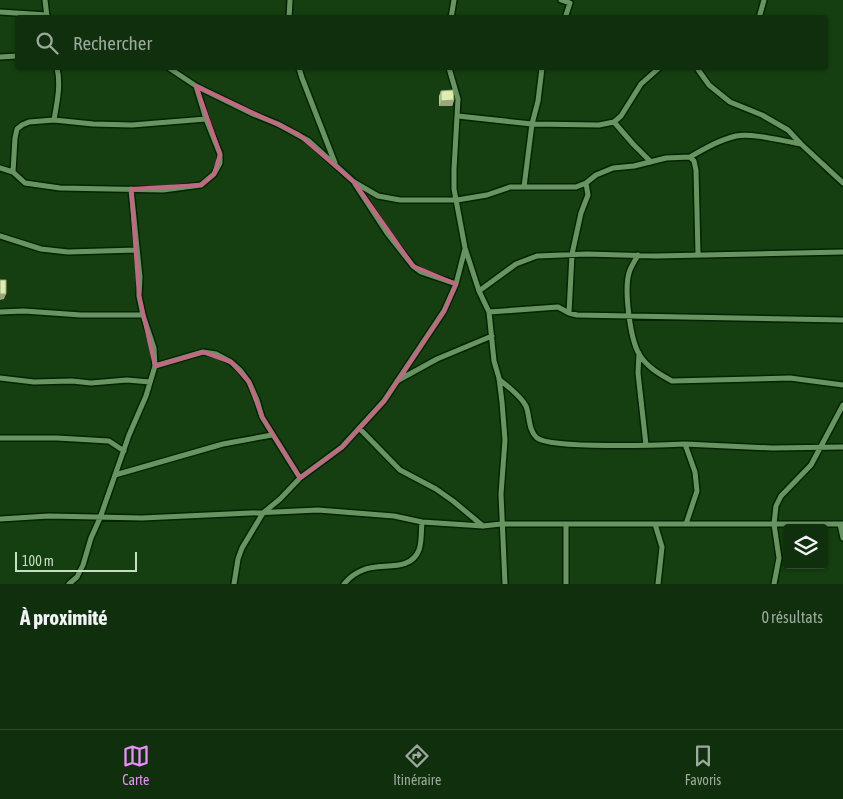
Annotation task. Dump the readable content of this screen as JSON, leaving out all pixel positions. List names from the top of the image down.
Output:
{
  "scale_bar": "100 m",
  "page": {
    "search": "Rechercher",
    "scale": "100 m",
    "heading": ["À proximité", "0 résultats"],
    "nav": ["Carte", "Itinéraire", "Favoris"]
  }
}
